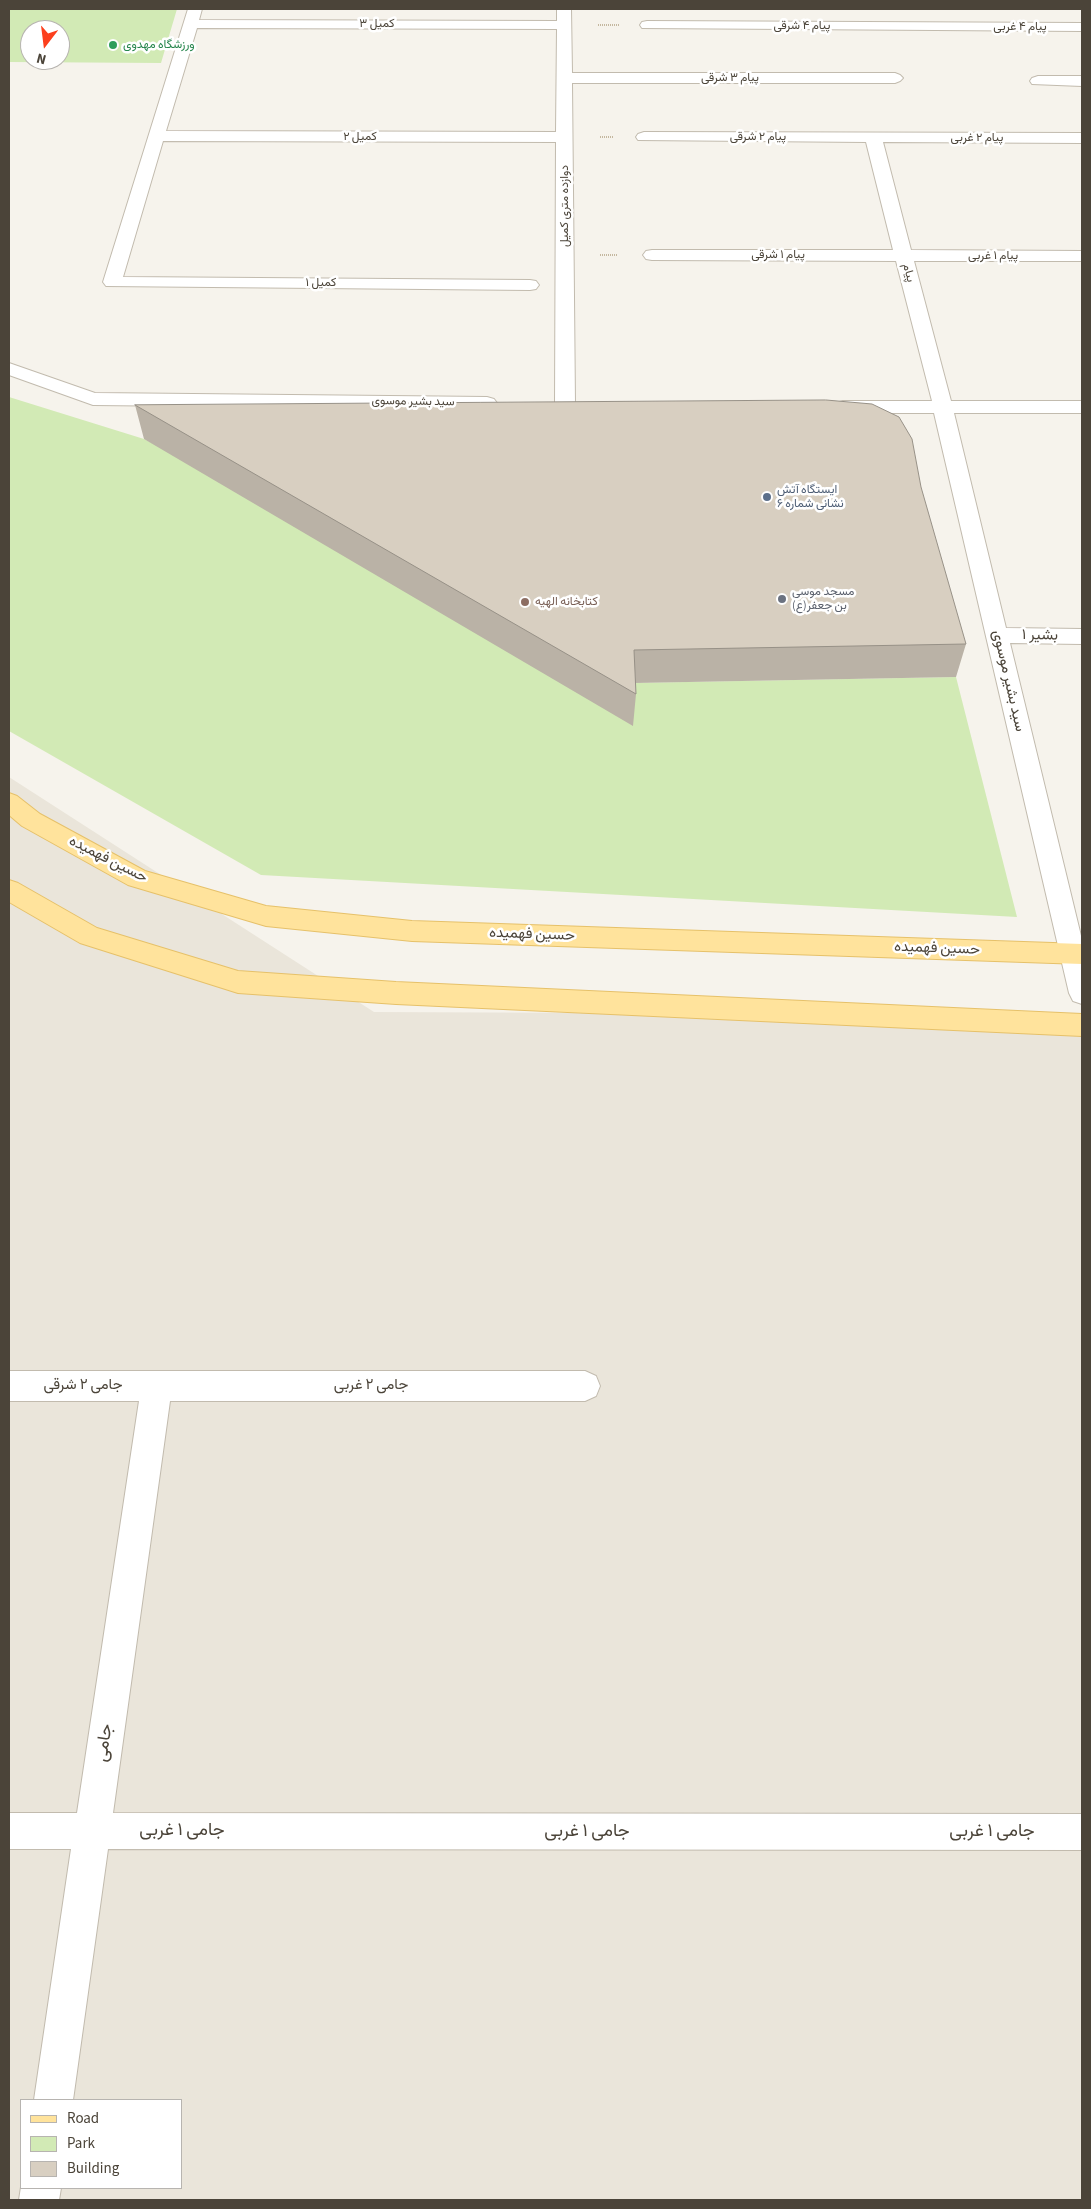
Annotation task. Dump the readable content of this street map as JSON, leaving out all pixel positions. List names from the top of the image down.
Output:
{
  "streets": {
    "main road": ["حسین فهمیده"],
    "street": [
      "کمیل ۳",
      "پیام ۴ شرقی",
      "پیام ۴ غربی",
      "پیام ۳ شرقی",
      "کمیل ۲",
      "پیام ۲ شرقی",
      "پیام ۲ غربی",
      "دوازده متری کمیل",
      "پیام ۱ شرقی",
      "پیام ۱ غربی",
      "پیام",
      "کمیل ۱",
      "سید بشیر موسوی",
      "بشیر ۱",
      "جامی ۲ شرقی",
      "جامی ۲ غربی",
      "جامی",
      "جامی ۱ غربی"
    ]
  },
  "crossings": [
    ["کمیل ۳", "دوازده متری کمیل"],
    ["پیام ۴ شرقی", "پیام ۴ غربی"],
    ["پیام ۳ شرقی", "دوازده متری کمیل"],
    ["کمیل ۲", "دوازده متری کمیل"],
    ["کمیل ۲", "کمیل ۱"],
    ["پیام ۲ شرقی", "پیام ۲ غربی"],
    ["پیام ۲ شرقی", "پیام"],
    ["پیام ۲ غربی", "پیام"],
    ["پیام ۱ شرقی", "پیام ۱ غربی"],
    ["پیام ۱ شرقی", "پیام"],
    ["پیام ۱ غربی", "پیام"],
    ["پیام", "سید بشیر موسوی"],
    ["سید بشیر موسوی", "بشیر ۱"],
    ["سید بشیر موسوی", "حسین فهمیده"],
    ["جامی ۲ شرقی", "جامی ۲ غربی"],
    ["جامی ۲ شرقی", "جامی"],
    ["جامی ۲ غربی", "جامی"],
    ["جامی", "جامی ۱ غربی"]
  ],
  "places": [
    "ورزشگاه مهدوی",
    "ایستگاه آتش نشانی شماره ۶",
    "مسجد موسی بن جعفر(ع)",
    "کتابخانه الهیه"
  ],
  "legend": ["Road", "Park", "Building"],
  "north": "bottom"
}
